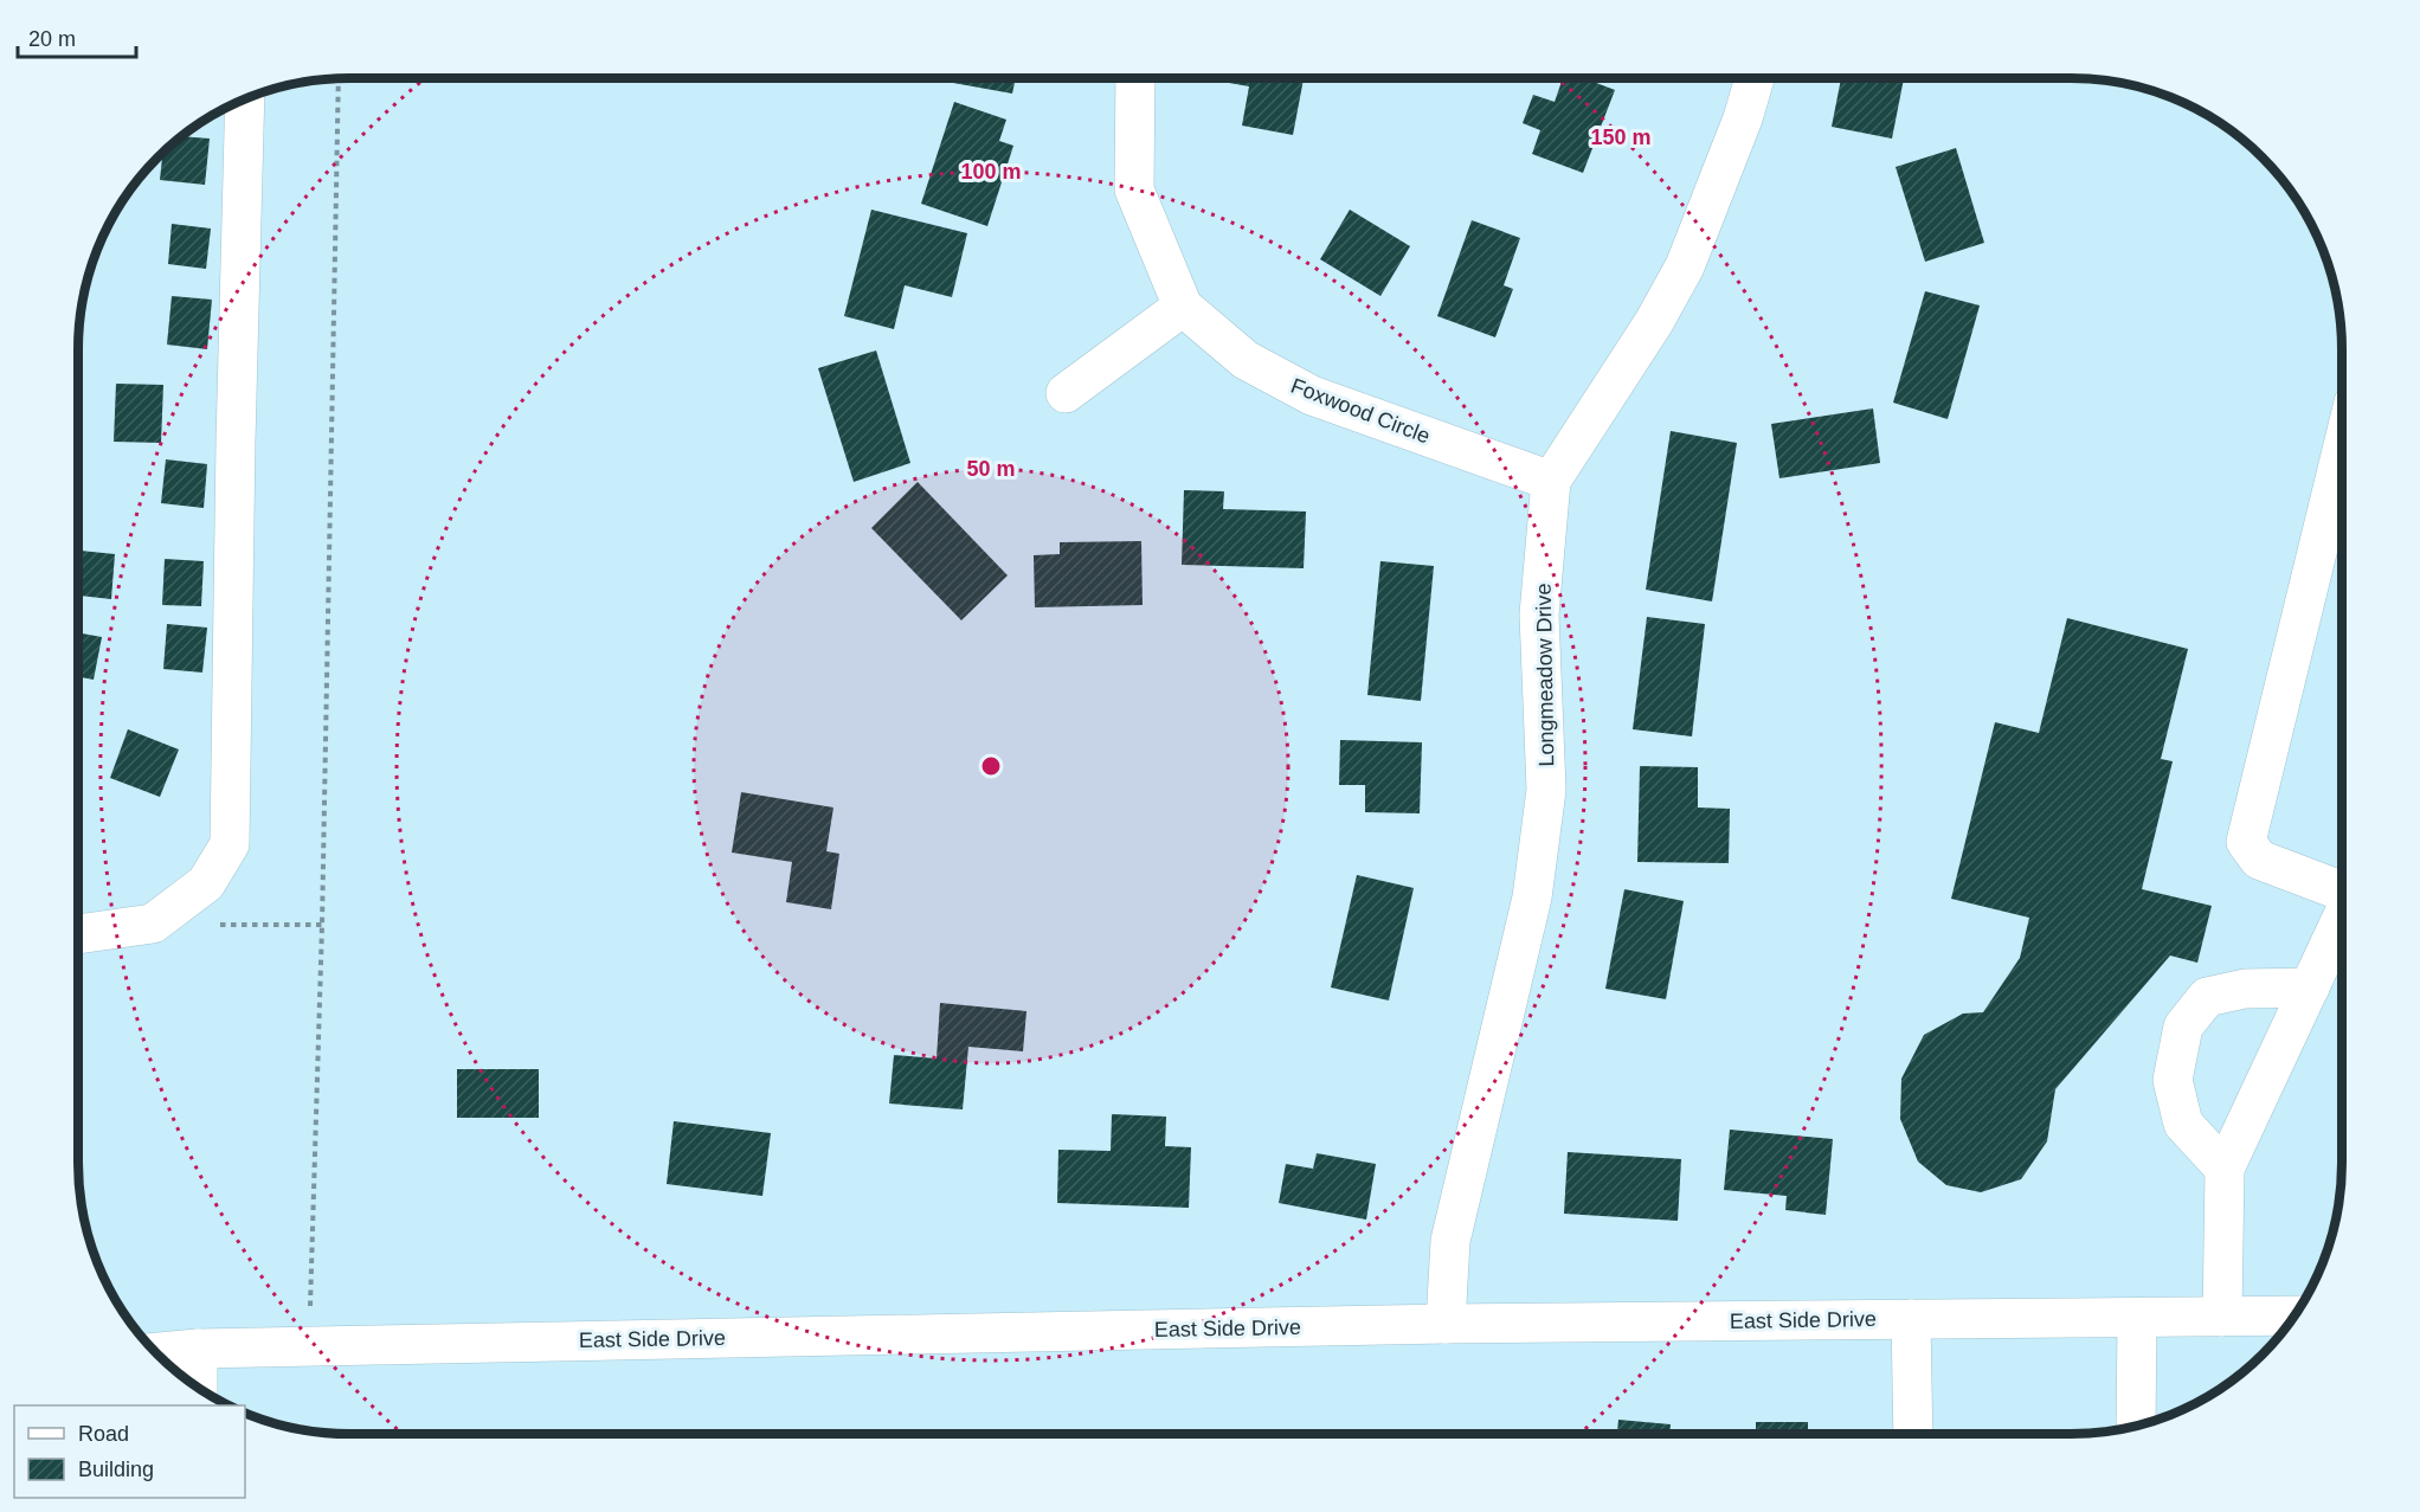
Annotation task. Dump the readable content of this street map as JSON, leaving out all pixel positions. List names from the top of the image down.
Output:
{
  "streets": {
    "street": ["Foxwood Circle", "Longmeadow Drive", "East Side Drive"]
  },
  "crossings": [
    ["Foxwood Circle", "Longmeadow Drive"],
    ["Longmeadow Drive", "East Side Drive"]
  ],
  "legend": ["Road", "Building"],
  "scale_bar": "20 m",
  "rings": ["150 m", "100 m", "50 m"]
}
